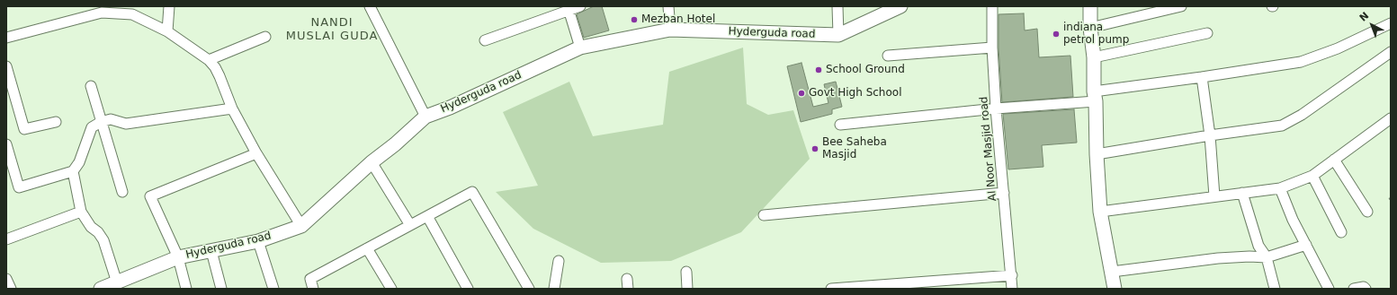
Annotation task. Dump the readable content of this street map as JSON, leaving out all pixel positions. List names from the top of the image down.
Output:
{
  "streets": {
    "street": ["Hyderguda road", "AI Noor Masjid road"]
  },
  "districts": ["NANDI MUSLAI GUDA"],
  "places": [
    "Mezban Hotel",
    "indiana petrol pump",
    "School Ground",
    "Govt High School",
    "Bee Saheba Masjid"
  ],
  "north": "top left"
}
